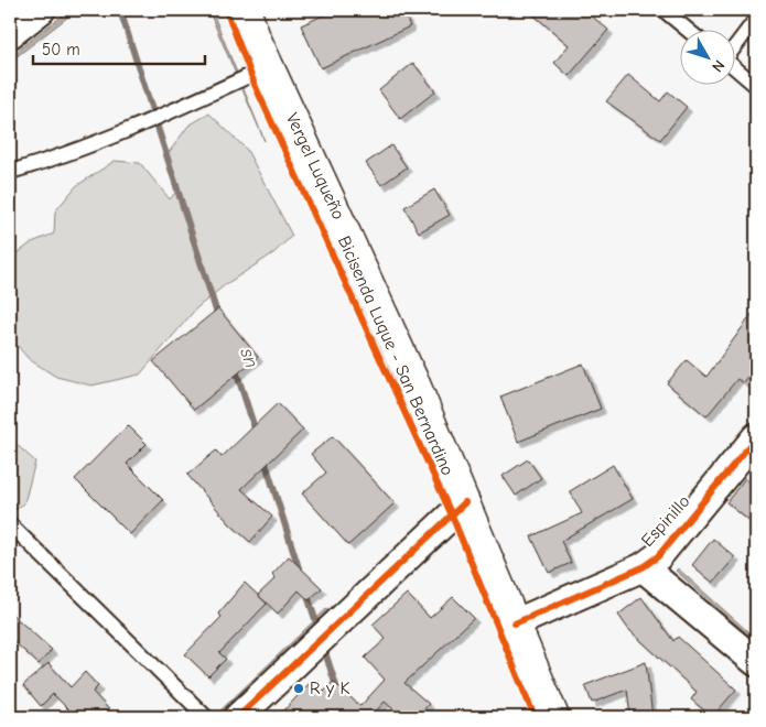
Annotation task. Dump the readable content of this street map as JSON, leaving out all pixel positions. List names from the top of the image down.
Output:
{
  "streets": {
    "main road": ["Vergel Luqueño"],
    "street": ["Espinillo"],
    "cycle path": ["Bicisenda Luque - San Bernardino"]
  },
  "crossings": [
    ["Vergel Luqueño", "Espinillo"]
  ],
  "water": ["sn"],
  "places": ["R y K"],
  "scale_bar": "50 m",
  "north": "bottom right"
}
